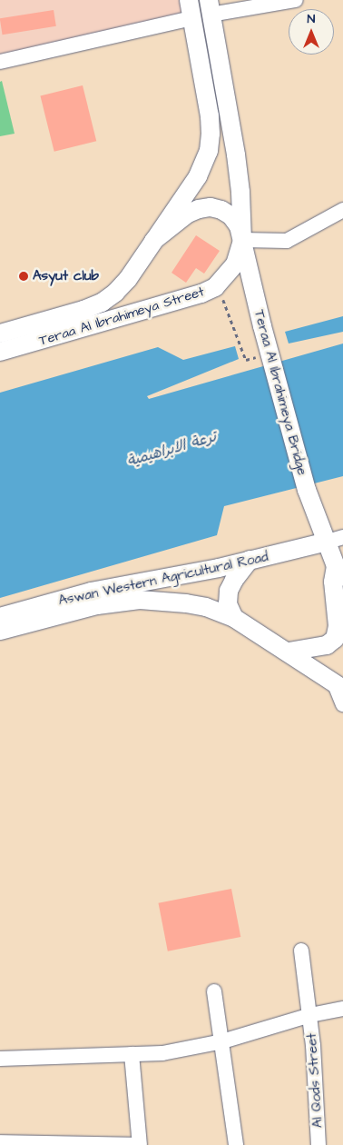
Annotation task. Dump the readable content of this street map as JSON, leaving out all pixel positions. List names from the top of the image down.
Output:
{
  "streets": {
    "main road": ["Teraa Al Ibrahimeya Street", "Teraa Al Ibrahimeya Bridge", "Aswan Western Agricultural Road"],
    "street": ["Al Qods Street"]
  },
  "crossings": [
    ["Teraa Al Ibrahimeya Street", "Teraa Al Ibrahimeya Bridge"],
    ["Teraa Al Ibrahimeya Bridge", "Aswan Western Agricultural Road"]
  ],
  "water": ["ترعة الابراهيمية"],
  "places": ["Asyut club"],
  "north": "top"
}
